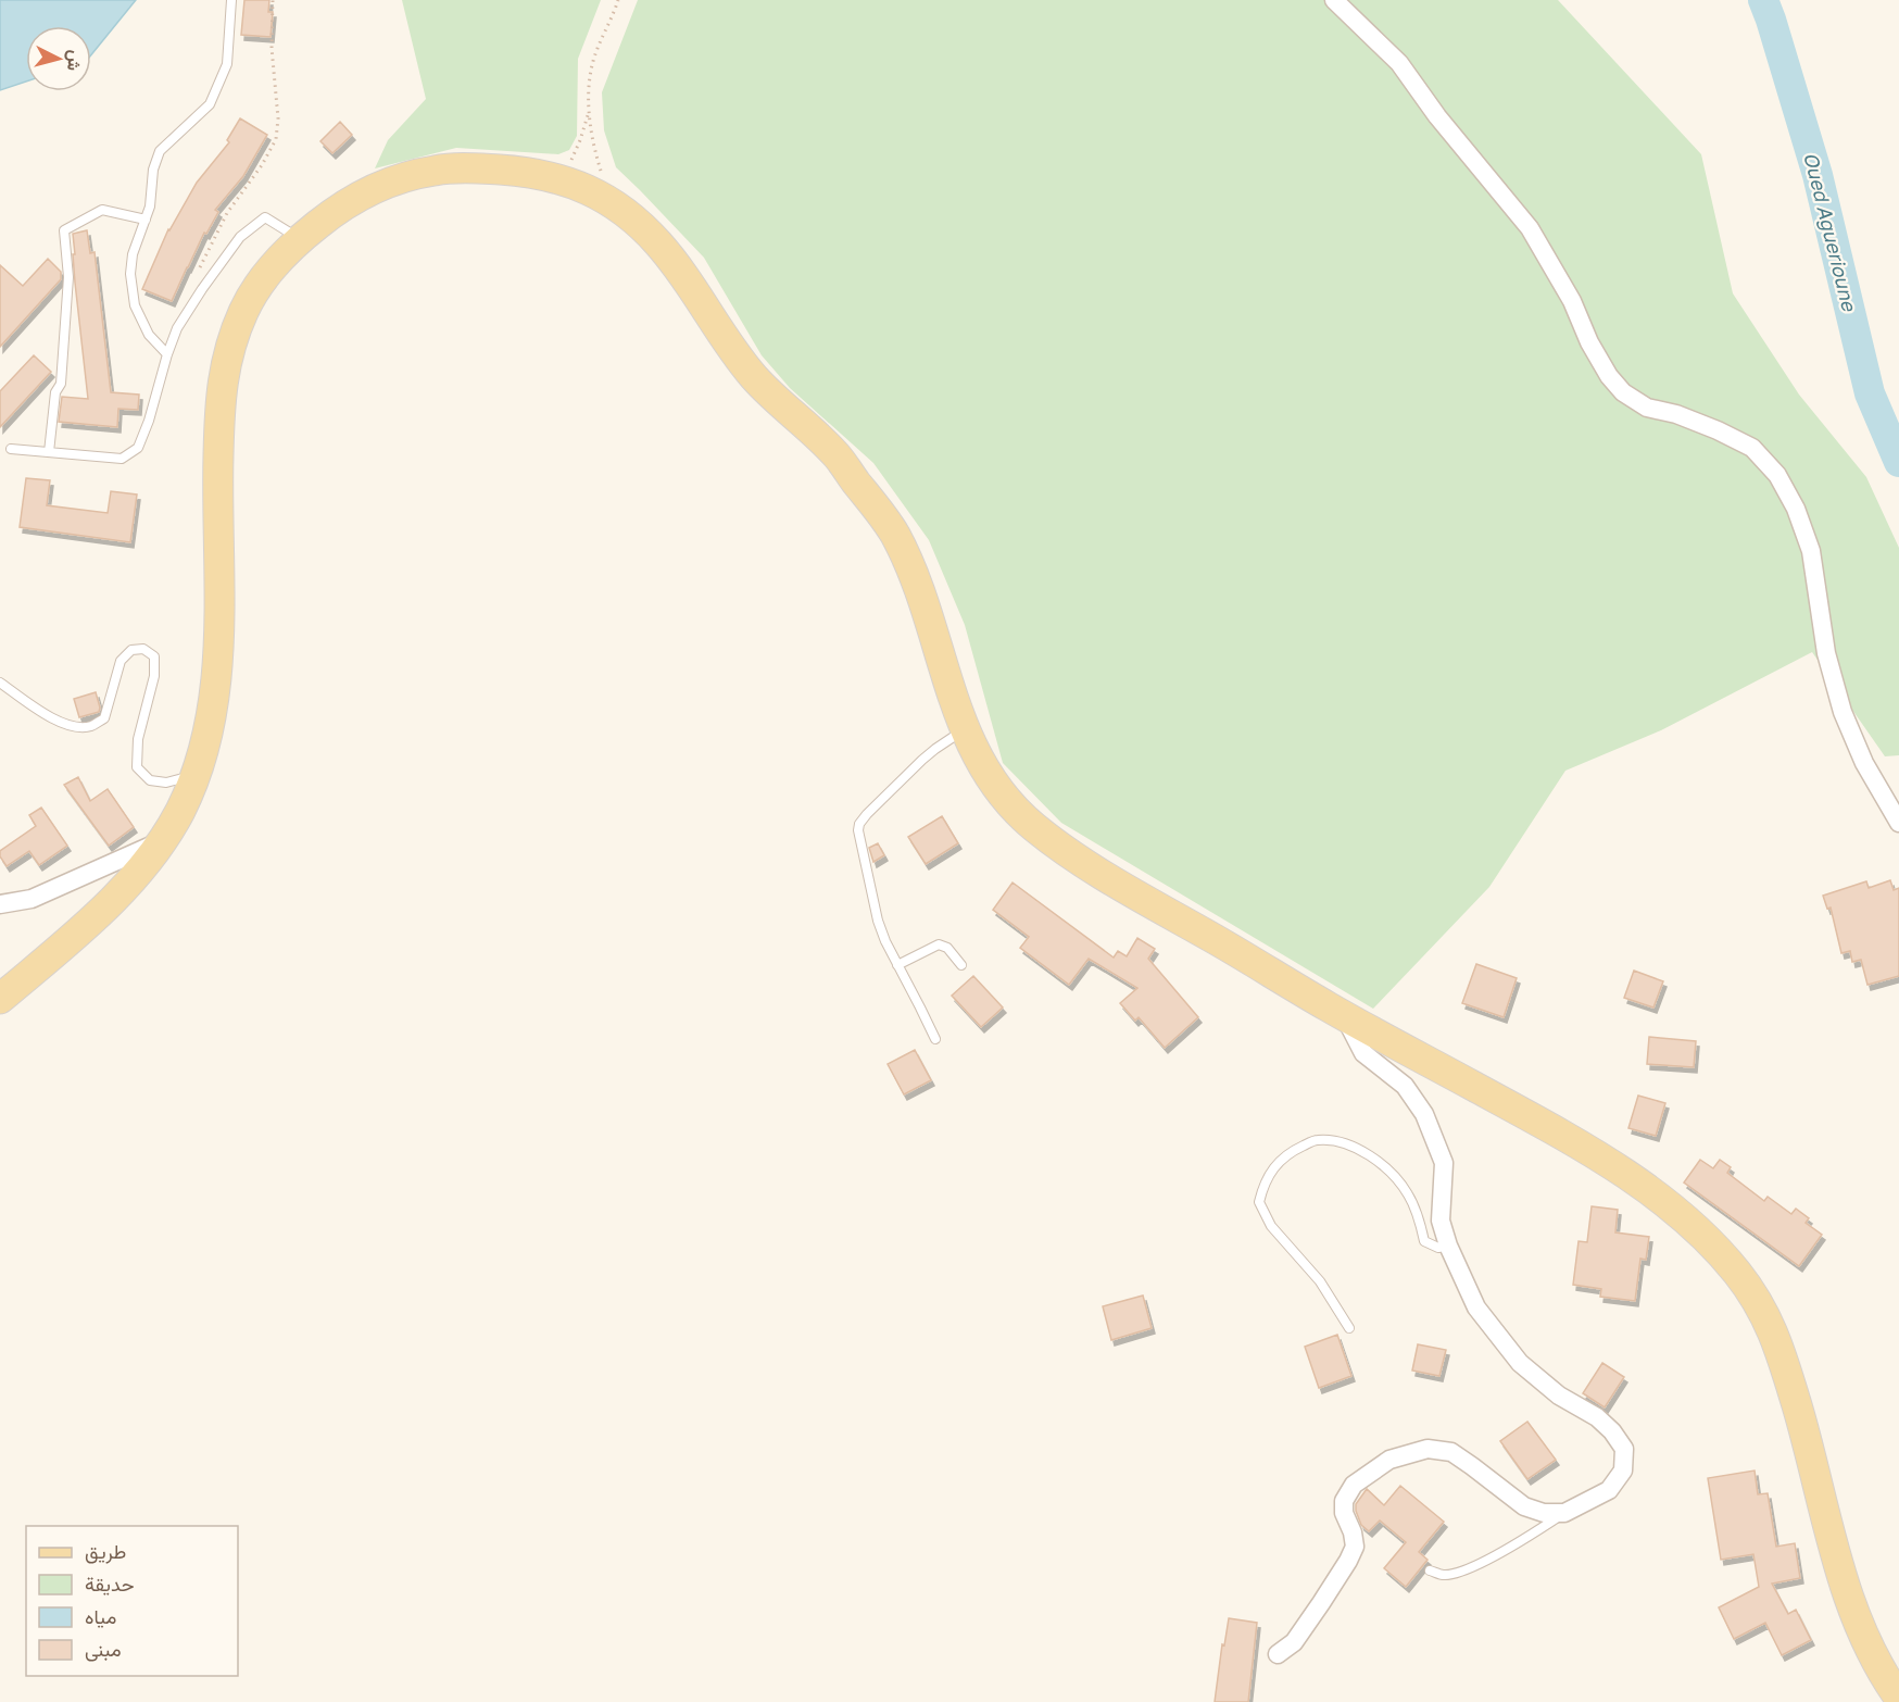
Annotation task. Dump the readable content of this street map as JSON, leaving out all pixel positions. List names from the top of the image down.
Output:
{
  "water": ["Oued Aguerioune"],
  "legend": [
    "طريق",
    "حديقة",
    "مياه",
    "مبنى"
  ],
  "north": "right"
}
